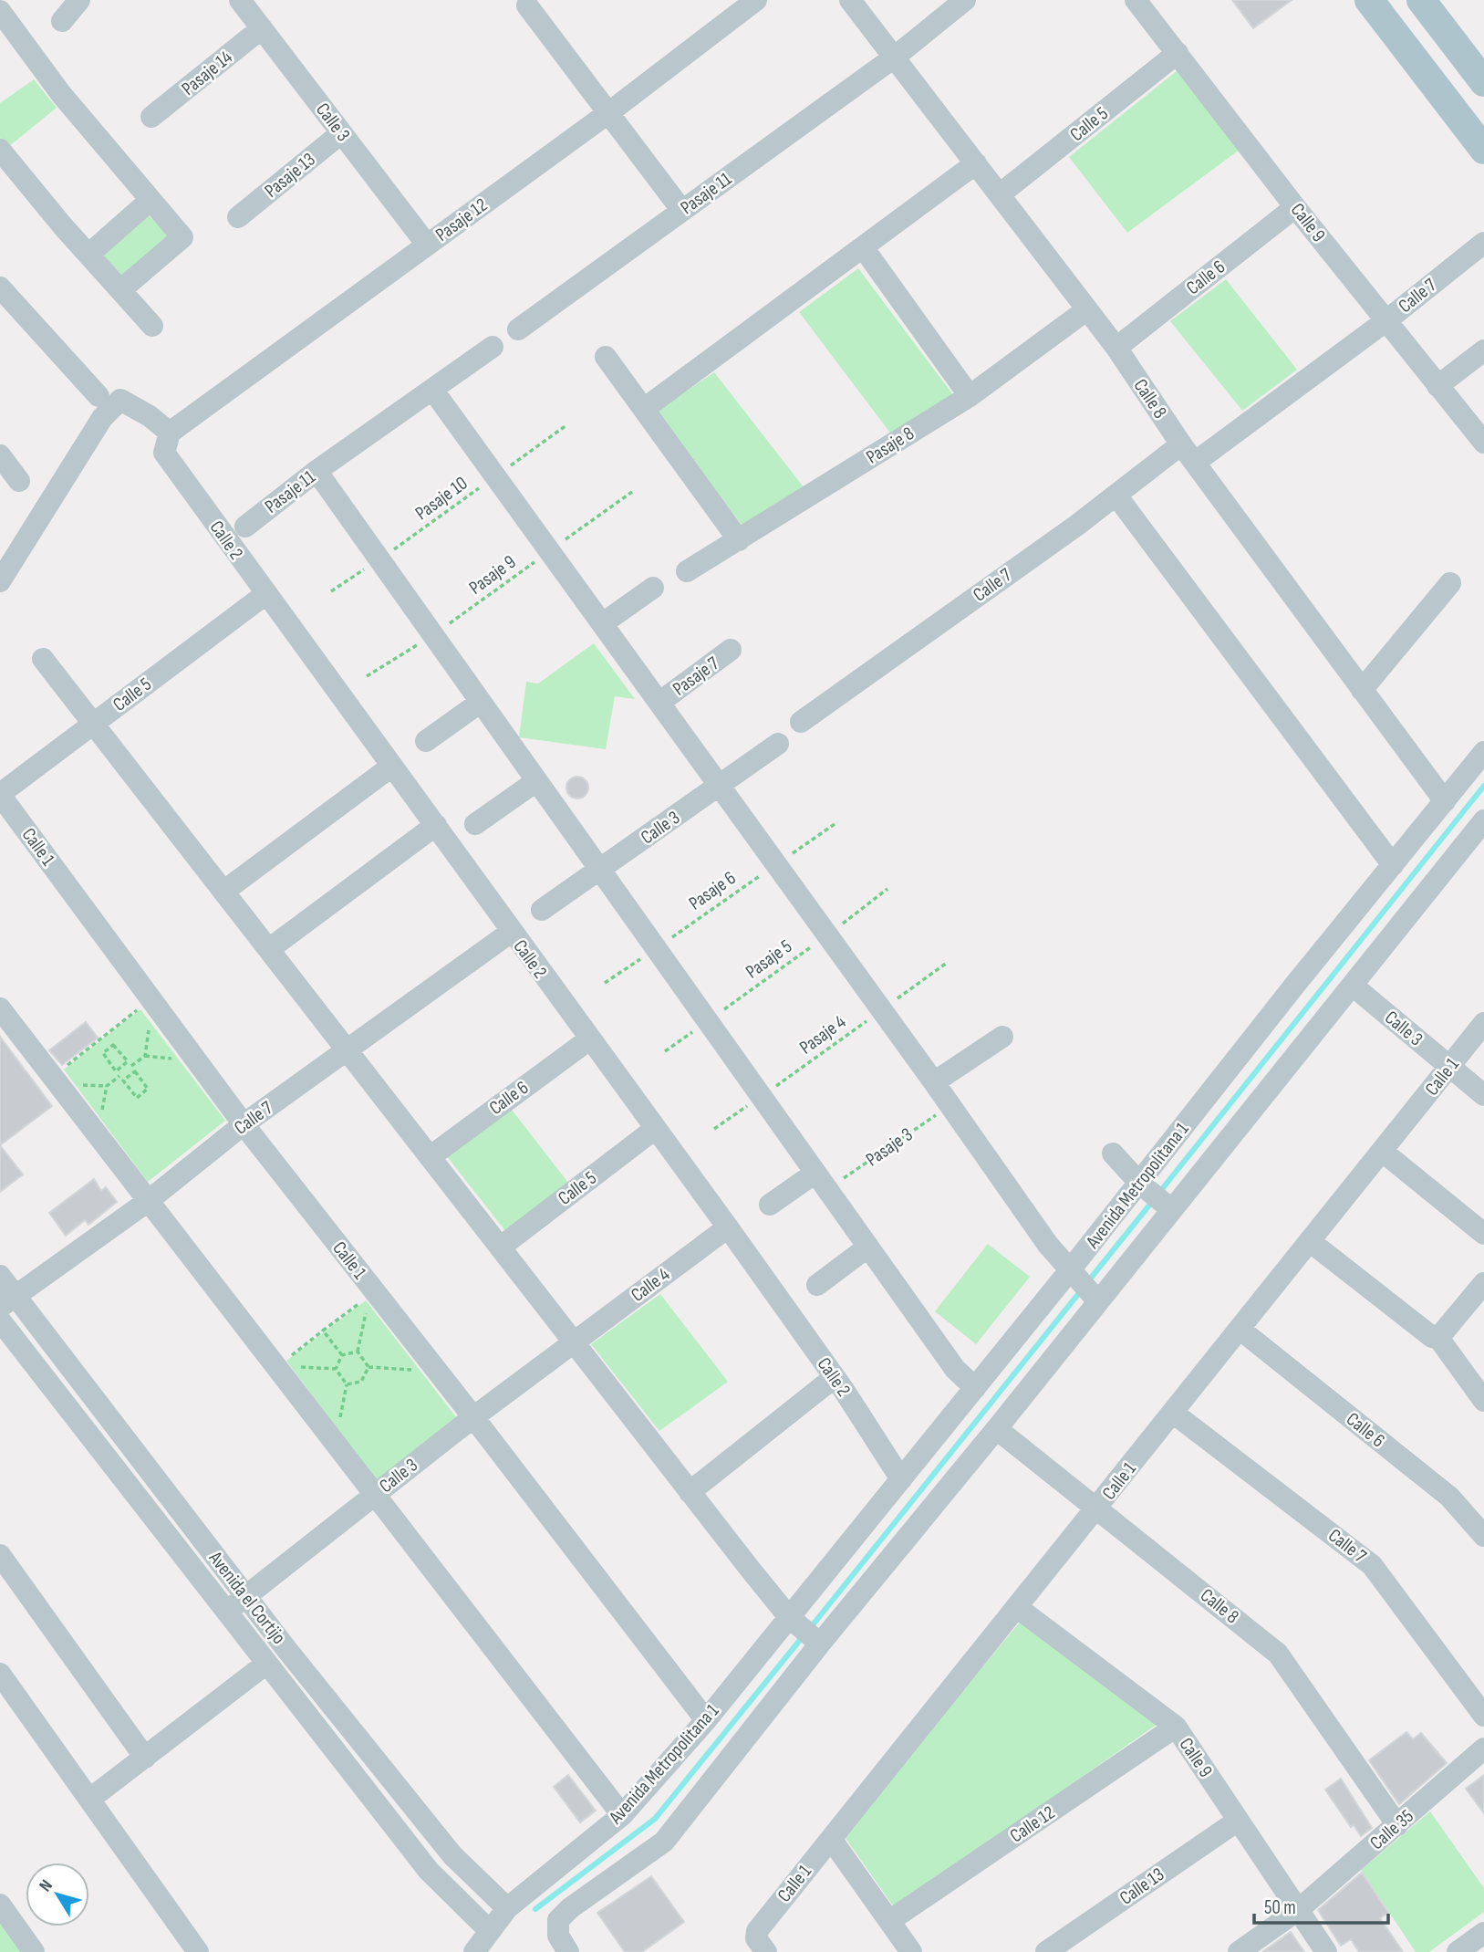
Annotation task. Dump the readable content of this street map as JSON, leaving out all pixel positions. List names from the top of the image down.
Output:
{
  "streets": {
    "street": [
      "Pasaje 14",
      "Calle 3",
      "Calle 5",
      "Pasaje 13",
      "Pasaje 11",
      "Pasaje 12",
      "Calle 9",
      "Calle 6",
      "Calle 7",
      "Calle 8",
      "Pasaje 8",
      "Calle 2",
      "Pasaje 7",
      "Calle 1",
      "Avenida Metropolitana 1",
      "Calle 4",
      "Avenida el Cortijo",
      "Calle 12",
      "Calle 35",
      "Calle 13"
    ],
    "path": [
      "Pasaje 10",
      "Pasaje 9",
      "Pasaje 6",
      "Pasaje 5",
      "Pasaje 4",
      "Pasaje 3"
    ]
  },
  "crossings": [
    ["Pasaje 14", "Calle 3"],
    ["Calle 3", "Pasaje 13"],
    ["Calle 3", "Pasaje 12"],
    ["Calle 3", "Calle 1"],
    ["Calle 3", "Calle 4"],
    ["Calle 3", "Avenida el Cortijo"],
    ["Calle 5", "Calle 9"],
    ["Calle 5", "Calle 8"],
    ["Calle 5", "Calle 2"],
    ["Calle 5", "Calle 1"],
    ["Pasaje 11", "Calle 8"],
    ["Pasaje 12", "Calle 2"],
    ["Calle 9", "Calle 6"],
    ["Calle 9", "Calle 7"],
    ["Calle 9", "Calle 1"],
    ["Calle 9", "Calle 12"],
    ["Calle 9", "Calle 35"],
    ["Calle 9", "Calle 13"],
    ["Calle 6", "Calle 8"],
    ["Calle 6", "Calle 2"],
    ["Calle 6", "Calle 1"],
    ["Calle 7", "Calle 8"],
    ["Calle 7", "Calle 2"],
    ["Calle 7", "Calle 1"],
    ["Calle 7", "Avenida el Cortijo"],
    ["Calle 8", "Pasaje 8"],
    ["Calle 8", "Calle 1"],
    ["Calle 8", "Avenida Metropolitana 1"],
    ["Calle 8", "Calle 35"],
    ["Calle 2", "Avenida Metropolitana 1"],
    ["Calle 2", "Calle 4"],
    ["Calle 1", "Avenida Metropolitana 1"],
    ["Avenida Metropolitana 1", "Avenida el Cortijo"]
  ],
  "scale_bar": "50 m",
  "north": "top left"
}
